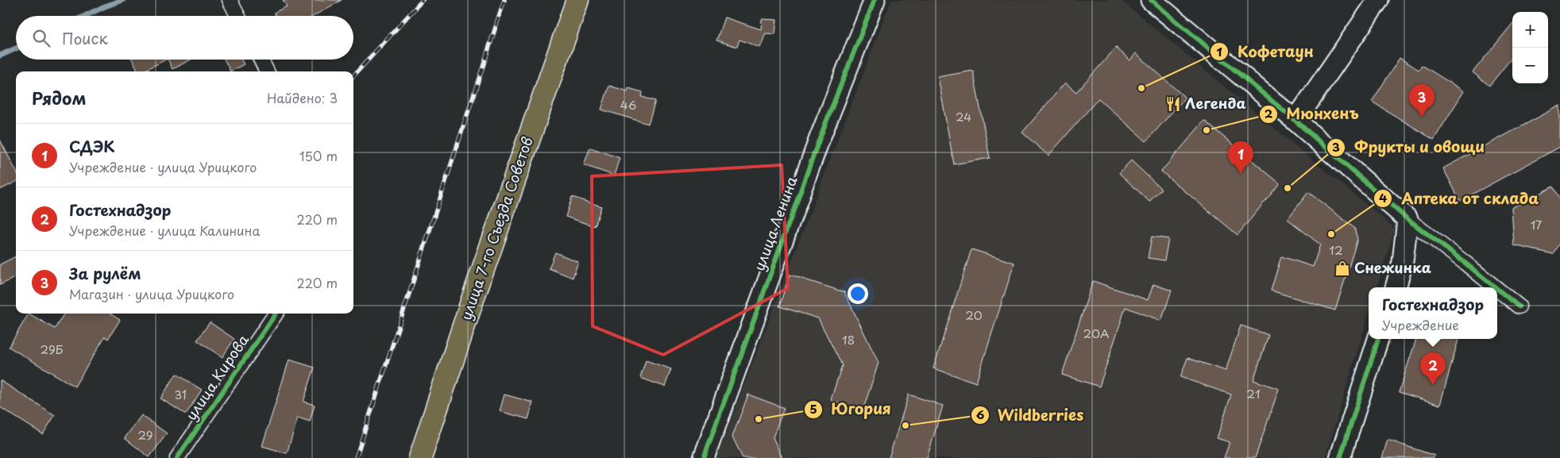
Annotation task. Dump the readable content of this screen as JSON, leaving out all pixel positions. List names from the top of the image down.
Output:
{
  "streets": {
    "main road": ["улица 7-го Съезда Советов"],
    "street": ["улица Ленина", "улица Кирова"]
  },
  "places": {
    "other": [
      "Кофетаун",
      "Мюнхенъ",
      "Фрукты и овощи",
      "Аптека от склада",
      "Югория",
      "Wildberries"
    ],
    "restaurant": ["Легенда"],
    "shop": ["Снежинка"]
  },
  "house_numbers": [
    "46",
    "24",
    "17",
    "12",
    "20",
    "20А",
    "18",
    "29Б",
    "21",
    "31",
    "29"
  ],
  "page": {
    "map_buttons": ["+", "−"],
    "search": "Поиск",
    "heading": ["Рядом", "Найдено: 3"],
    "pins": ["3", "1", "2"],
    "list": [
      {
        "mark": "1",
        "name": "СДЭК",
        "note": "Учреждение · улица Урицкого",
        "value": "150 m"
      },
      {
        "mark": "2",
        "name": "Гостехнадзор",
        "note": "Учреждение · улица Калинина",
        "value": "220 m"
      },
      {
        "mark": "3",
        "name": "За рулём",
        "note": "Магазин · улица Урицкого",
        "value": "220 m"
      }
    ],
    "popup": ["Гостехнадзор", "Учреждение"]
  }
}
